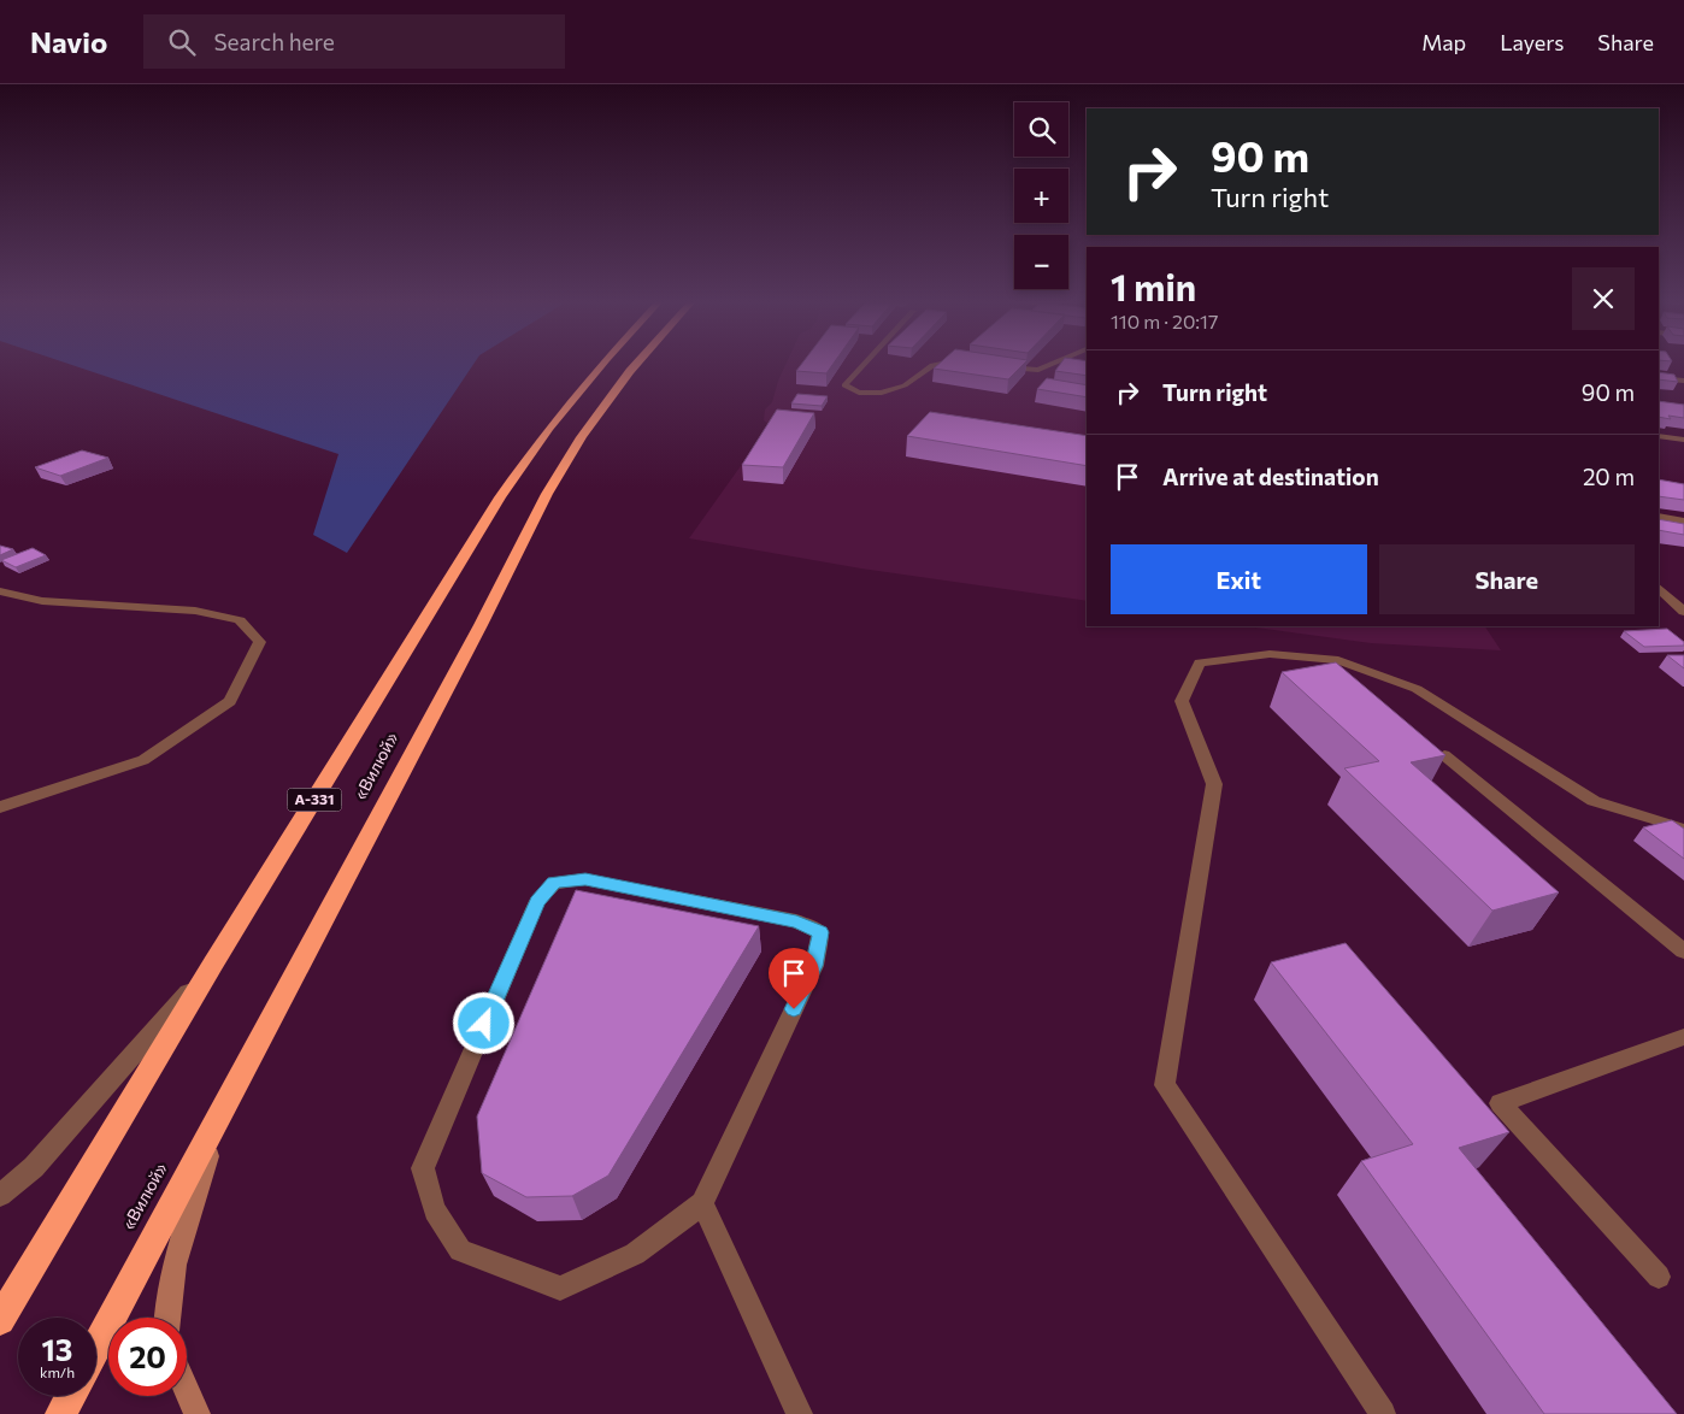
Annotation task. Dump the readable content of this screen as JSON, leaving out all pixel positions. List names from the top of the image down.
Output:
{
  "streets": {
    "highway": ["«Вилюй»", "А-331"]
  },
  "page": {
    "header": "Navio",
    "search": "Search here",
    "nav": ["Map", "Layers", "Share"],
    "map_buttons": ["+", "−"],
    "turn": ["90 m", "Turn right"],
    "heading": ["1 min", "110 m · 20:17"],
    "list": [
      {
        "name": "Turn right",
        "value": "90 m"
      },
      {
        "name": "Arrive at destination",
        "value": "20 m"
      }
    ],
    "buttons": ["Exit", "Share"],
    "speed": "13 km/h",
    "limit": "20"
  }
}
